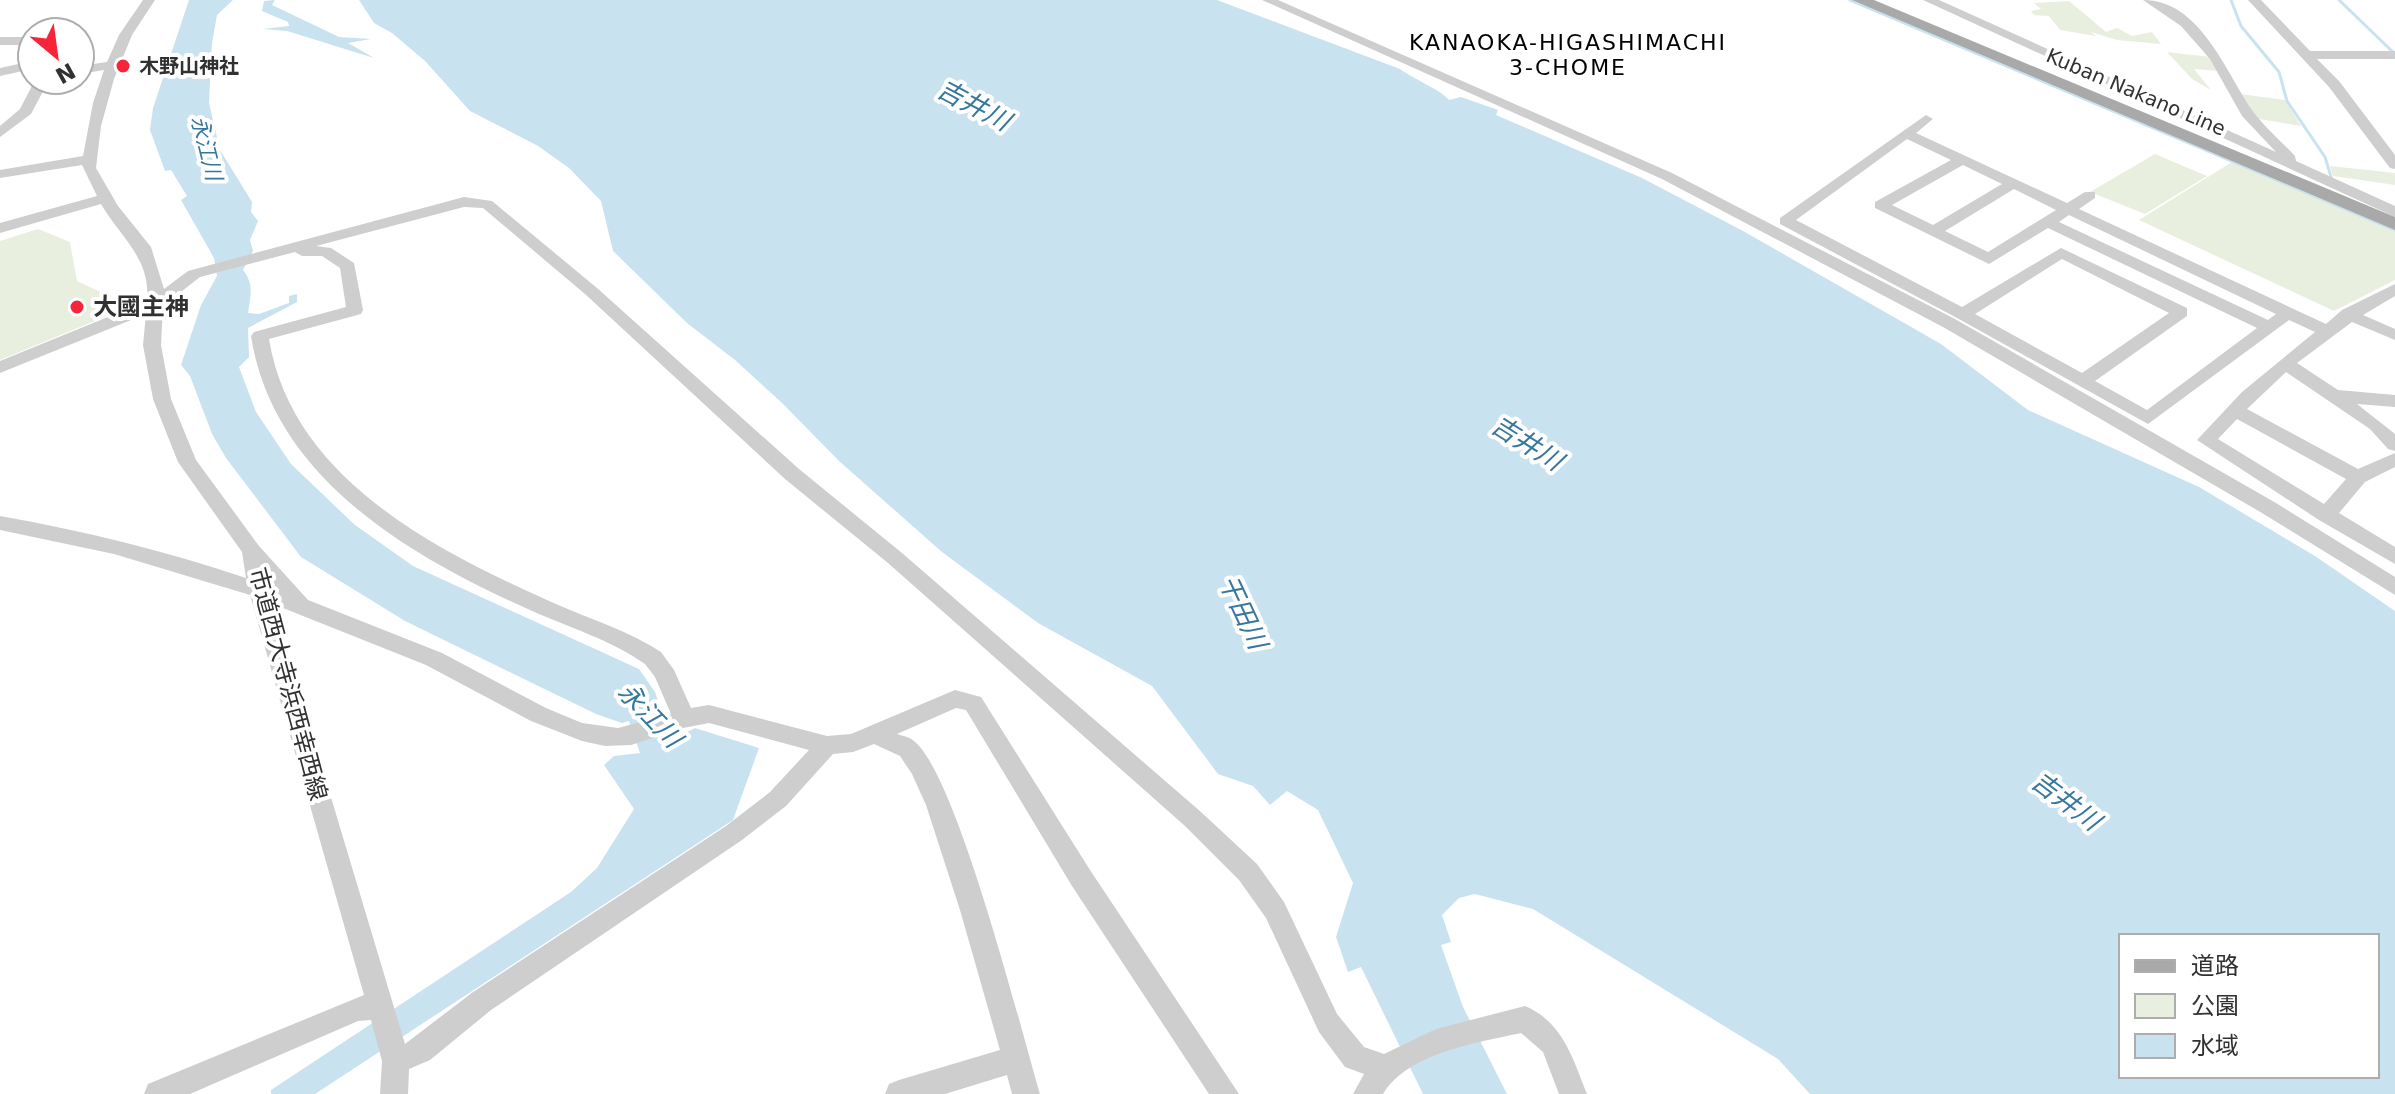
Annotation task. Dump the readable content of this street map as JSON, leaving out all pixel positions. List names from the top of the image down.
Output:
{
  "streets": {
    "main road": ["Kuban Nakano Line"],
    "street": ["市道西大寺浜西幸西線"]
  },
  "districts": ["KANAOKA-HIGASHIMACHI 3-CHOME"],
  "water": ["吉井川", "永江川", "干田川"],
  "places": ["木野山神社", "大國主神"],
  "legend": ["道路", "公園", "水域"],
  "north": "bottom right"
}
